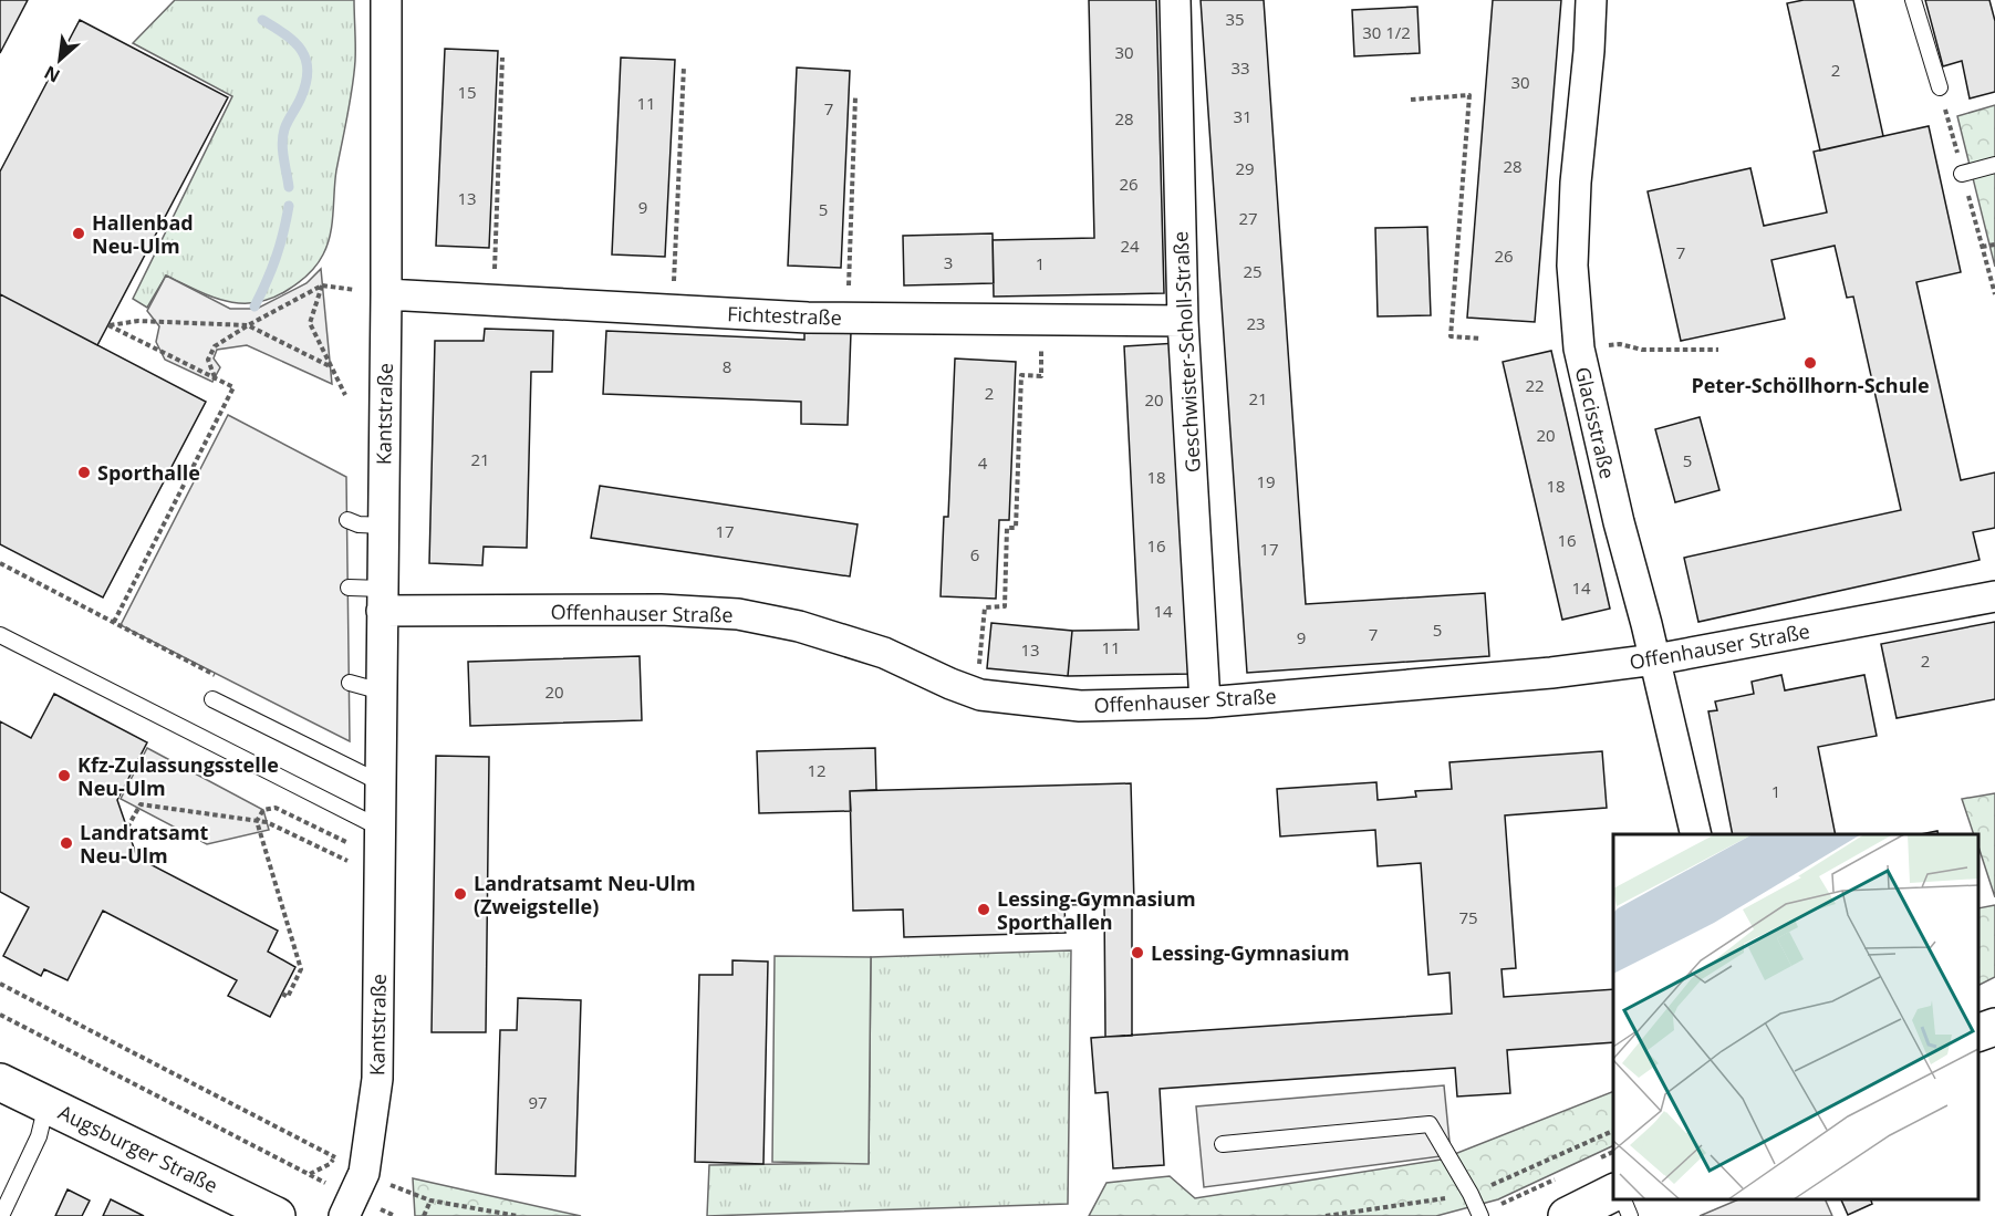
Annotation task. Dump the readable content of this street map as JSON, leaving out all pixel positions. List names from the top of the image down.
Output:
{
  "streets": {
    "street": [
      "Fichtestraße",
      "Geschwister-Scholl-Straße",
      "Kantstraße",
      "Glacisstraße",
      "Offenhauser Straße",
      "Augsburger Straße"
    ]
  },
  "crossings": [
    ["Fichtestraße", "Geschwister-Scholl-Straße"],
    ["Fichtestraße", "Kantstraße"],
    ["Geschwister-Scholl-Straße", "Offenhauser Straße"],
    ["Kantstraße", "Offenhauser Straße"],
    ["Glacisstraße", "Offenhauser Straße"]
  ],
  "places": [
    "Hallenbad Neu-Ulm",
    "Peter-Schöllhorn-Schule",
    "Sporthalle",
    "Kfz-Zulassungsstelle Neu-Ulm",
    "Landratsamt Neu-Ulm",
    "Landratsamt Neu-Ulm (Zweigstelle)",
    "Lessing-Gymnasium Sporthallen",
    "Lessing-Gymnasium"
  ],
  "house_numbers": [
    "35",
    "30 1/2",
    "30",
    "33",
    "2",
    "30",
    "15",
    "11",
    "7",
    "31",
    "28",
    "28",
    "29",
    "26",
    "13",
    "9",
    "5",
    "27",
    "24",
    "7",
    "26",
    "3",
    "1",
    "25",
    "23",
    "8",
    "22",
    "2",
    "21",
    "20",
    "20",
    "21",
    "5",
    "4",
    "18",
    "19",
    "18",
    "17",
    "16",
    "16",
    "17",
    "6",
    "14",
    "14",
    "5",
    "7",
    "9",
    "11",
    "13",
    "2",
    "20",
    "12",
    "1",
    "75",
    "97"
  ],
  "north": "bottom left"
}
